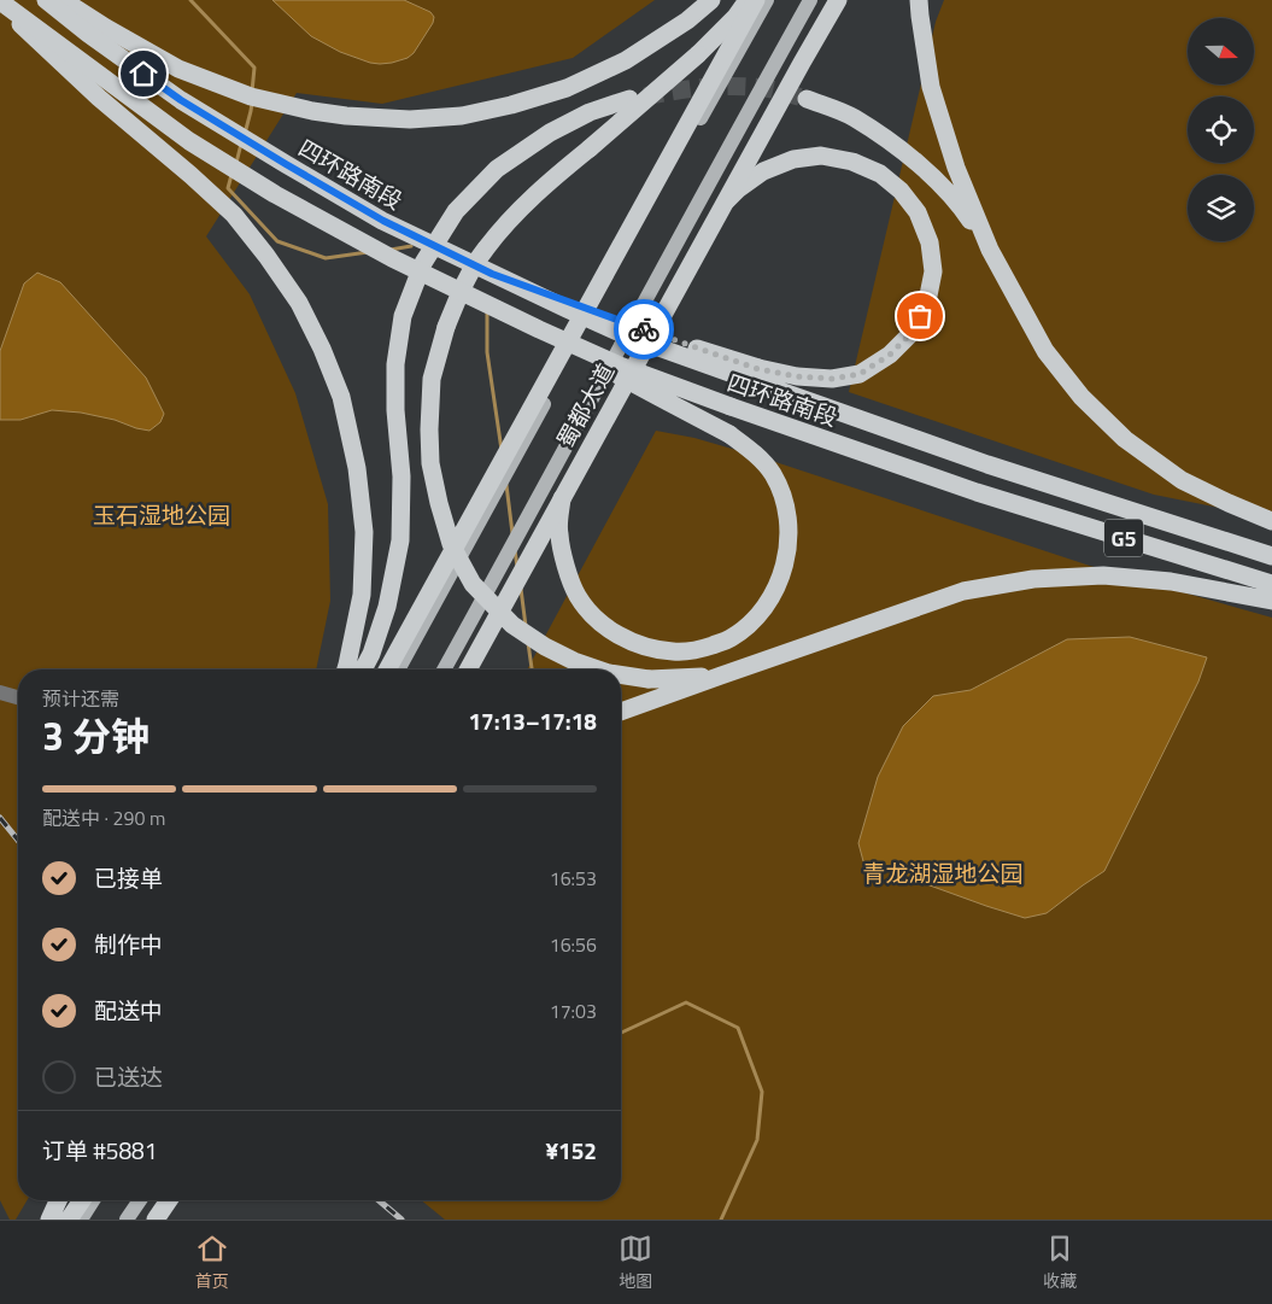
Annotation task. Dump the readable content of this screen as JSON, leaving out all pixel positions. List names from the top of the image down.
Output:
{
  "streets": {
    "highway": ["四环路南段", "蜀都大道", "G5"]
  },
  "parks": ["玉石湿地公园", "青龙湖湿地公园"],
  "north": "right",
  "page": {
    "heading": ["3 分钟", "预计还需", "17:13–17:18"],
    "panel": ["订单 #5881", "¥152"],
    "bar": "配送中 · 290 m",
    "list": [
      ["已接单", "16:53"],
      ["制作中", "16:56"],
      ["配送中", "17:03"],
      "已送达"
    ],
    "tabs": ["首页", "地图", "收藏"]
  }
}
